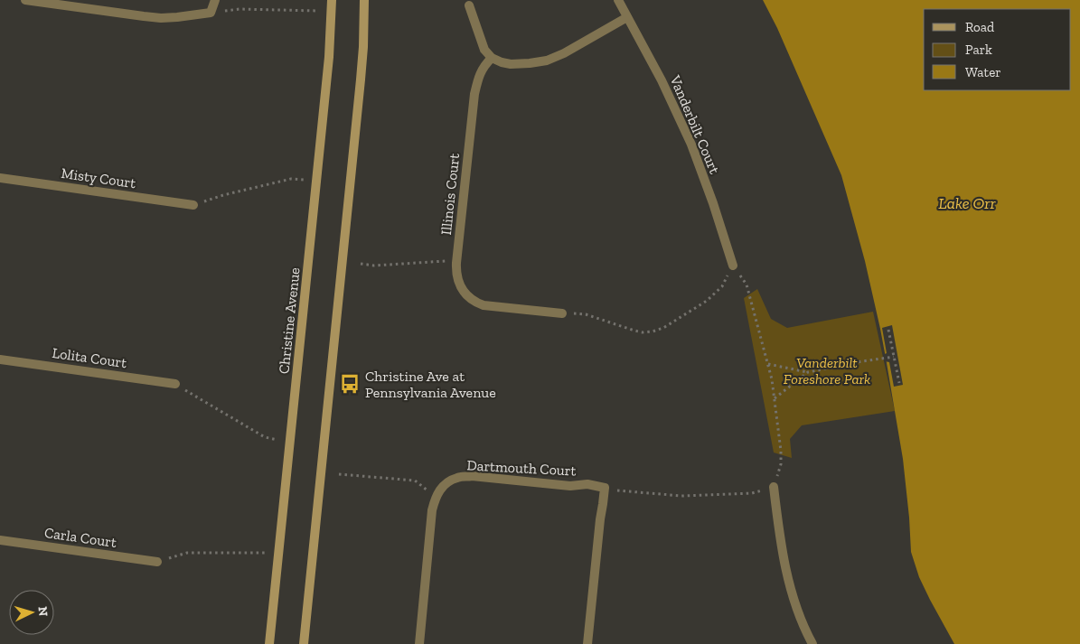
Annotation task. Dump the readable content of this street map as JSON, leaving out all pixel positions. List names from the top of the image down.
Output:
{
  "streets": {
    "main road": ["Christine Avenue"],
    "street": [
      "Vanderbilt Court",
      "Misty Court",
      "Illinois Court",
      "Lolita Court",
      "Dartmouth Court",
      "Carla Court"
    ]
  },
  "water": ["Lake Orr"],
  "parks": ["Vanderbilt Foreshore Park"],
  "places": {
    "bus stop": ["Christine Ave at Pennsylvania Avenue"]
  },
  "legend": ["Road", "Park", "Water"],
  "north": "right"
}
